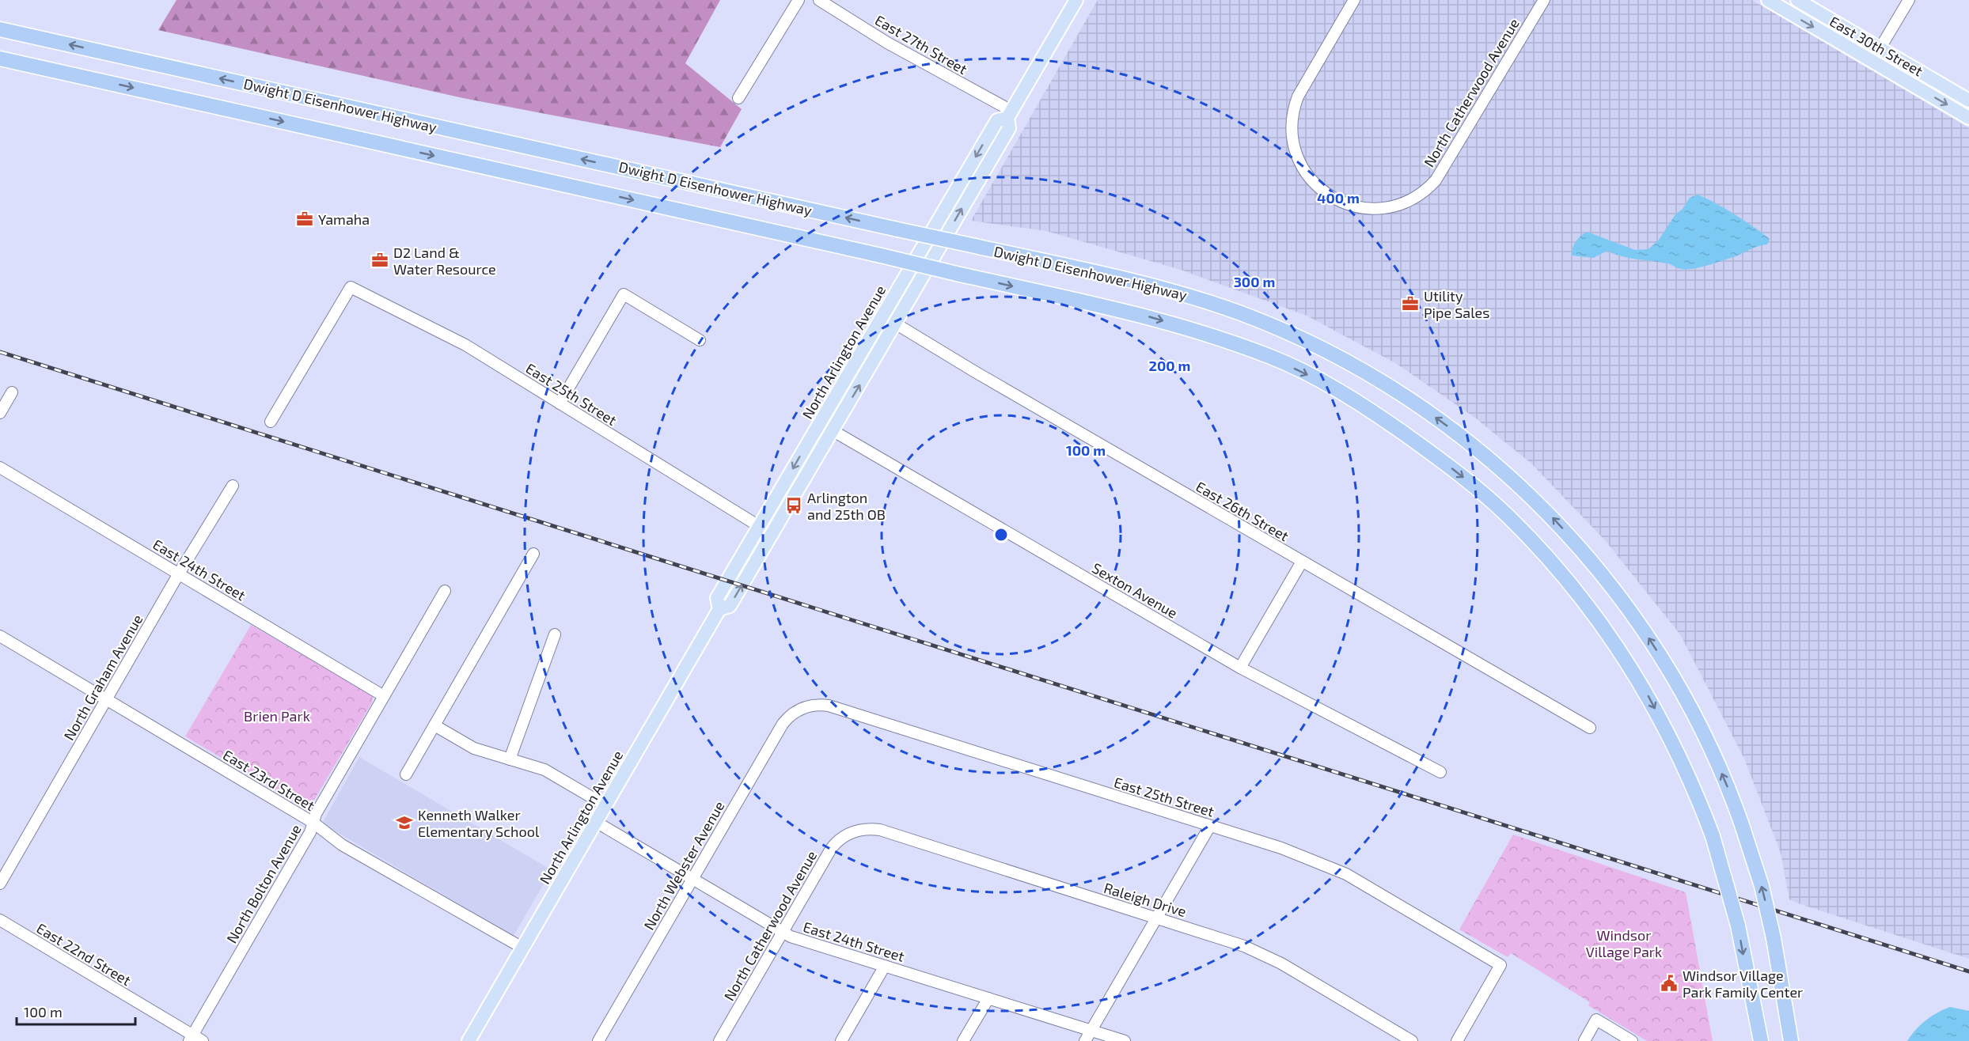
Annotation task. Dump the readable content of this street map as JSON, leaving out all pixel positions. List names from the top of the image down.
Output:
{
  "streets": {
    "highway": ["Dwight D Eisenhower Highway"],
    "main road": ["East 30th Street", "North Arlington Avenue"],
    "street": [
      "East 27th Street",
      "North Catherwood Avenue",
      "East 25th Street",
      "East 26th Street",
      "East 24th Street",
      "Sexton Avenue",
      "North Graham Avenue",
      "East 23rd Street",
      "North Webster Avenue",
      "North Bolton Avenue",
      "Raleigh Drive",
      "East 22nd Street"
    ]
  },
  "crossings": [
    ["East 27th Street", "North Arlington Avenue"],
    ["North Catherwood Avenue", "East 24th Street"],
    ["North Catherwood Avenue", "Raleigh Drive"],
    ["North Arlington Avenue", "East 25th Street"],
    ["North Arlington Avenue", "East 26th Street"],
    ["North Arlington Avenue", "East 24th Street"],
    ["North Arlington Avenue", "Sexton Avenue"],
    ["North Arlington Avenue", "East 23rd Street"],
    ["East 25th Street", "North Webster Avenue"],
    ["East 24th Street", "North Graham Avenue"],
    ["East 24th Street", "North Webster Avenue"],
    ["East 24th Street", "North Bolton Avenue"],
    ["North Graham Avenue", "East 23rd Street"],
    ["East 23rd Street", "North Bolton Avenue"],
    ["North Bolton Avenue", "East 22nd Street"]
  ],
  "parks": ["Brien Park", "Windsor Village Park"],
  "places": {
    "office": ["Yamaha", "D2 Land & Water Resource", "Utility Pipe Sales"],
    "bus stop": ["Arlington and 25th OB"],
    "school or university": ["Kenneth Walker Elementary School"],
    "public building": ["Windsor Village Park Family Center"]
  },
  "scale_bar": "100 m",
  "rings": [
    "400 m",
    "300 m",
    "200 m",
    "100 m"
  ]
}
